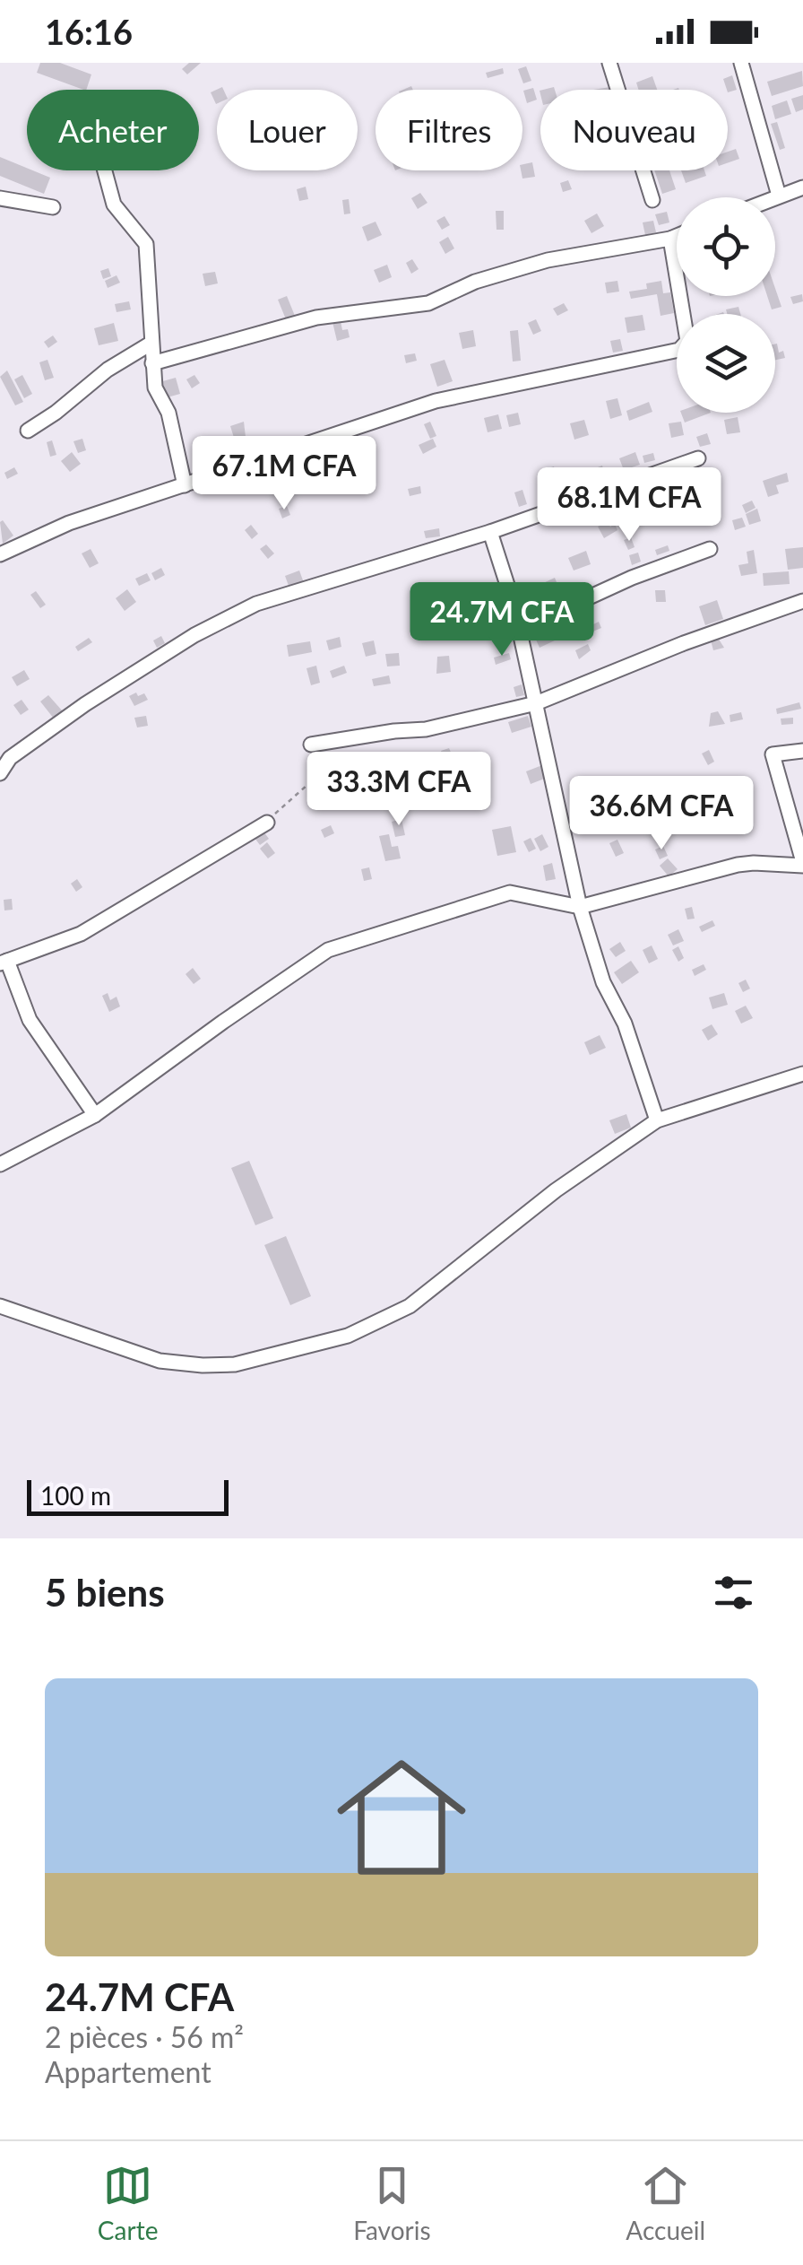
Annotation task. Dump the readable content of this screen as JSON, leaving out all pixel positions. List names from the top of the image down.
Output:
{
  "scale_bar": "100 m",
  "page": {
    "status": "16:16",
    "chip": [
      "Acheter",
      "Louer",
      "Filtres",
      "Nouveau"
    ],
    "price": [
      "67.1M CFA",
      "68.1M CFA",
      "24.7M CFA",
      "33.3M CFA",
      "36.6M CFA"
    ],
    "scale": "100 m",
    "heading": "5 biens",
    "list": [
      {
        "name": "24.7M CFA",
        "note": "2 pièces · 56 m² · Appartement"
      }
    ],
    "tabs": ["Carte", "Favoris", "Accueil"]
  }
}
